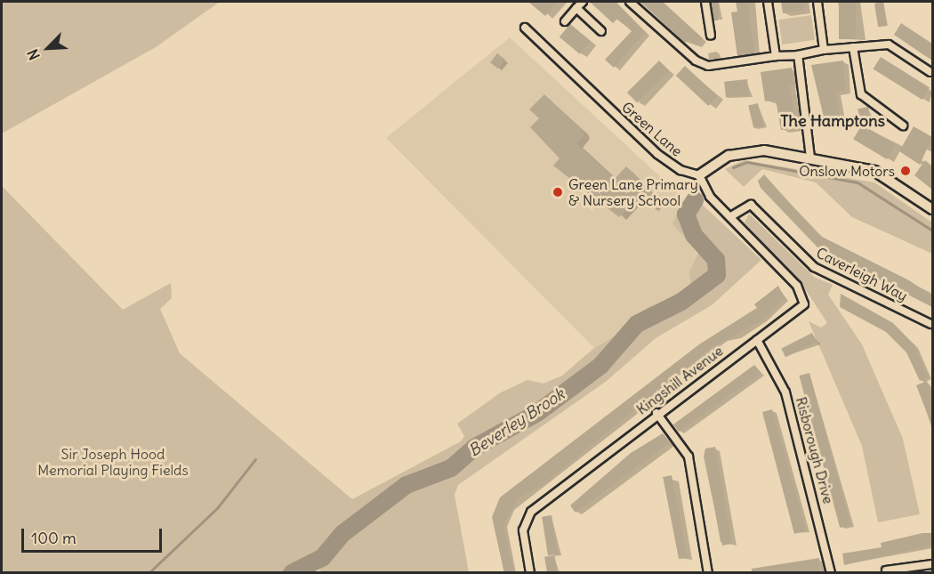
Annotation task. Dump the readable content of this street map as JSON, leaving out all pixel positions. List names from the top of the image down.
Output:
{
  "streets": {
    "street": [
      "Green Lane",
      "Caverleigh Way",
      "Kingshill Avenue",
      "Risborough Drive"
    ]
  },
  "crossings": [
    ["Caverleigh Way", "Kingshill Avenue"],
    ["Kingshill Avenue", "Risborough Drive"]
  ],
  "districts": ["The Hamptons"],
  "water": ["Beverley Brook"],
  "parks": ["Sir Joseph Hood Memorial Playing Fields"],
  "places": ["Onslow Motors", "Green Lane Primary & Nursery School"],
  "scale_bar": "100 m",
  "north": "bottom left"
}
